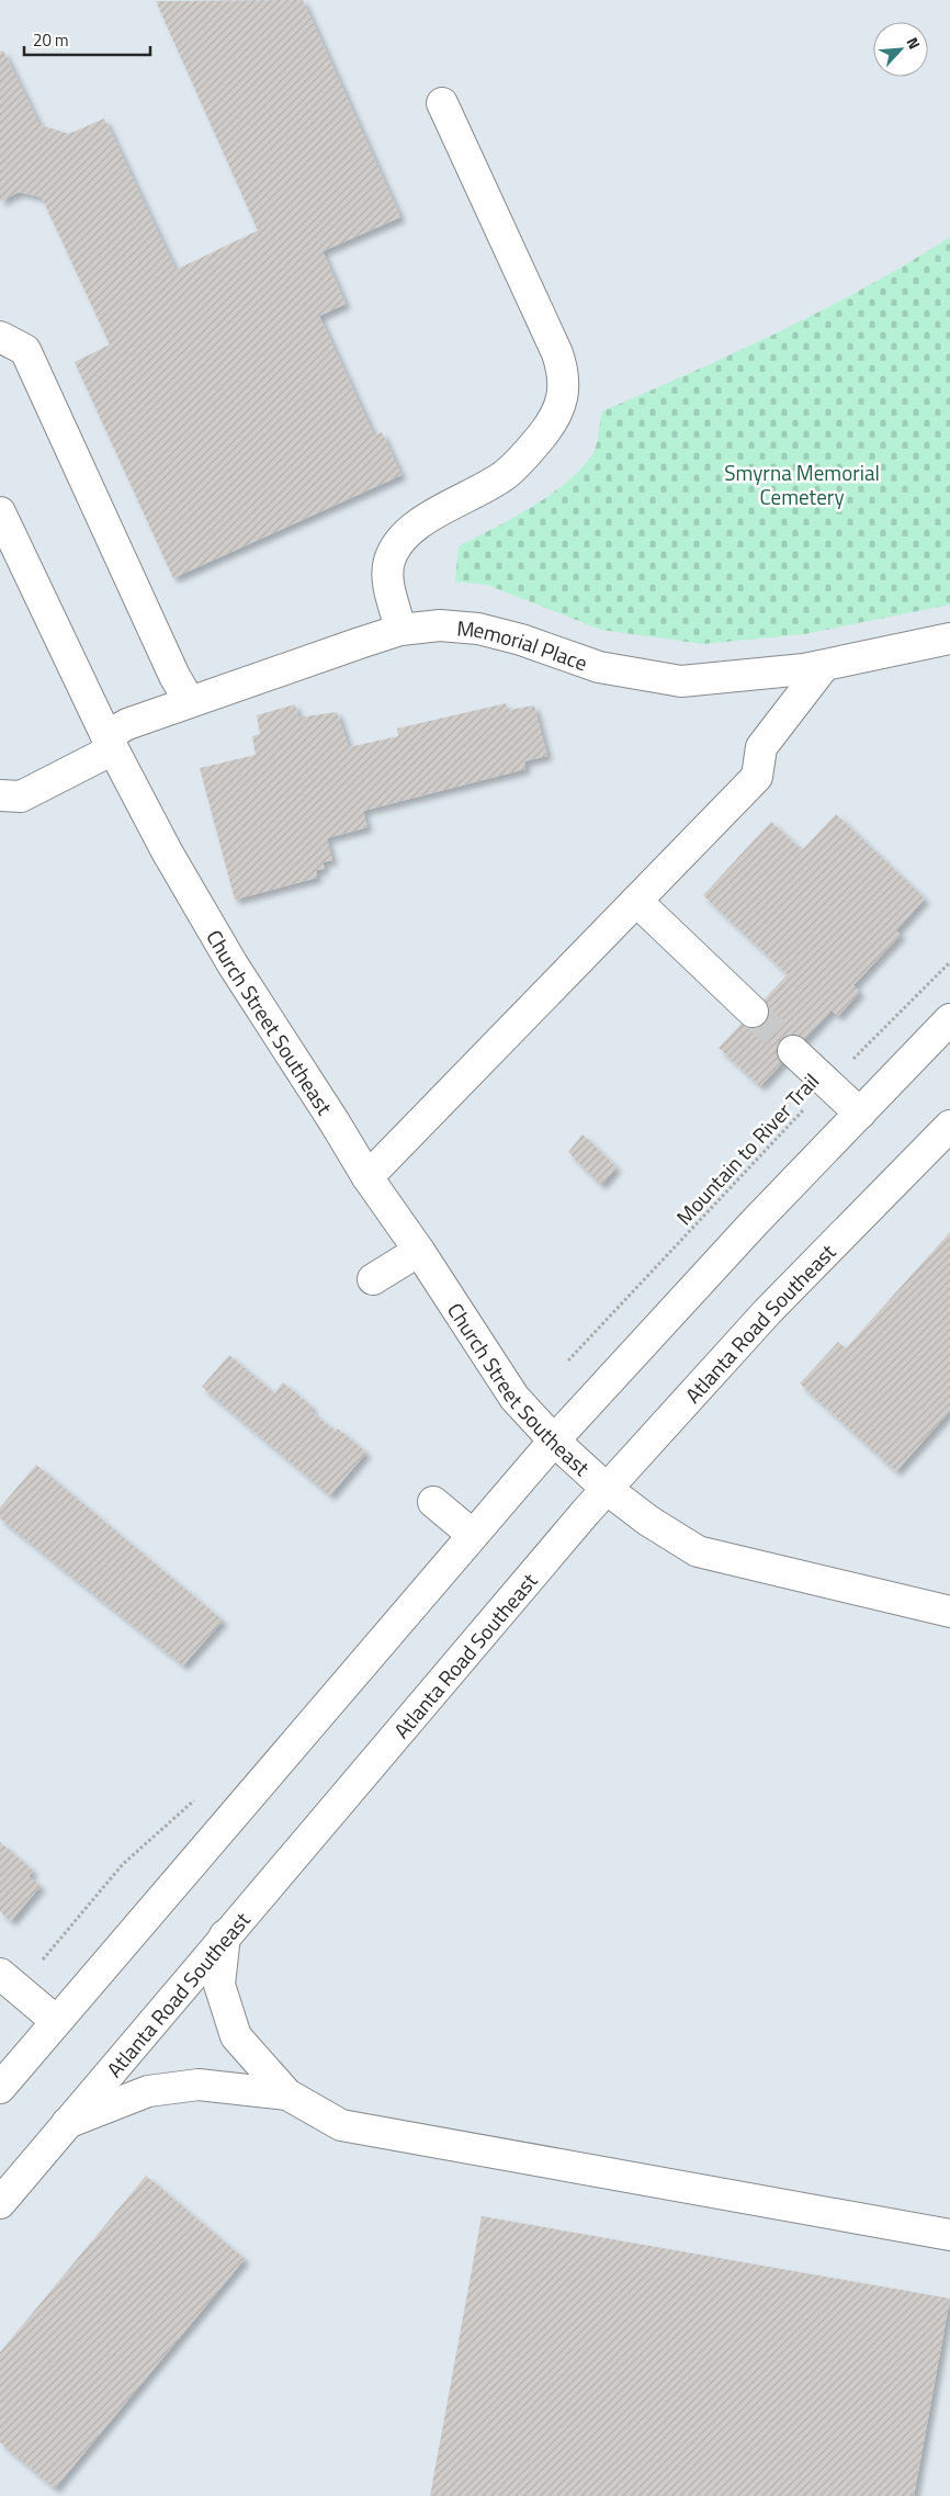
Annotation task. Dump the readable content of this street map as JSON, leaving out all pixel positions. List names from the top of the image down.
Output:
{
  "streets": {
    "main road": ["Memorial Place", "Church Street Southeast", "Atlanta Road Southeast"],
    "path": ["Mountain to River Trail"]
  },
  "crossings": [
    ["Memorial Place", "Church Street Southeast"],
    ["Church Street Southeast", "Atlanta Road Southeast"]
  ],
  "parks": ["Smyrna Memorial Cemetery"],
  "scale_bar": "20 m",
  "north": "top right"
}
